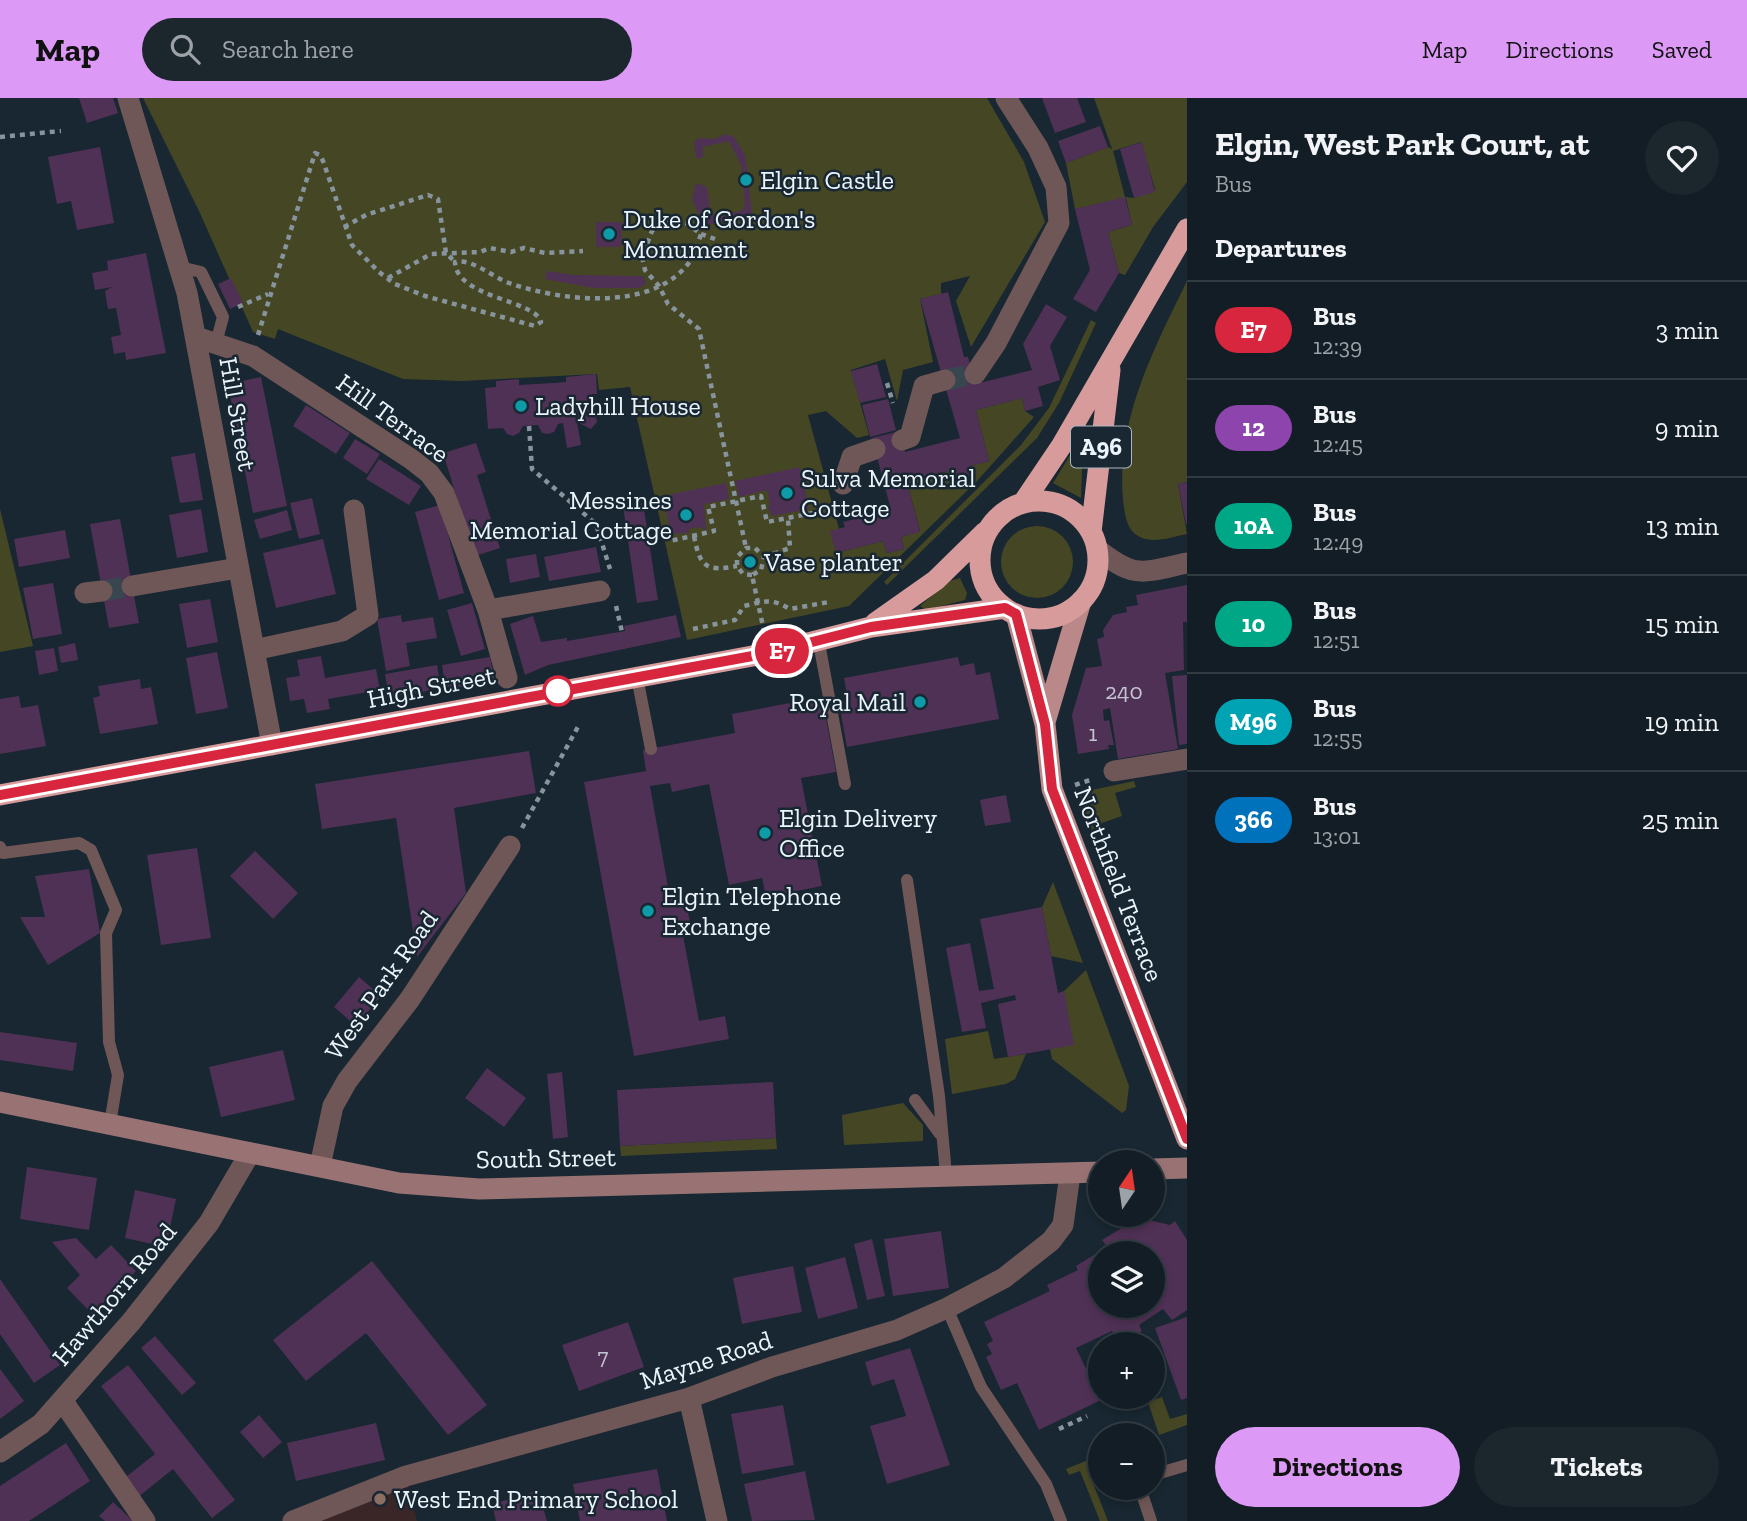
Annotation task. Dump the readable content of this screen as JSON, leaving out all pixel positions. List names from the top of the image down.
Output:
{
  "streets": {
    "highway": ["A96", "High Street"],
    "main road": ["Northfield Terrace"],
    "street": [
      "Hill Street",
      "Hill Terrace",
      "West Park Road",
      "South Street",
      "Hawthorn Road",
      "Mayne Road"
    ]
  },
  "crossings": [
    ["Hill Street", "Hill Terrace"],
    ["Hill Street", "High Street"],
    ["A96", "High Street"],
    ["A96", "Northfield Terrace"],
    ["High Street", "Northfield Terrace"],
    ["West Park Road", "South Street"],
    ["South Street", "Hawthorn Road"],
    ["South Street", "Mayne Road"]
  ],
  "places": [
    "Elgin Castle",
    "Duke of Gordon's Monument",
    "Ladyhill House",
    "Sulva Memorial Cottage",
    "Messines Memorial Cottage",
    "Vase planter",
    "Royal Mail",
    "Elgin Delivery Office",
    "Elgin Telephone Exchange",
    "West End Primary School"
  ],
  "lines": ["bus line E7"],
  "house_numbers": ["240", "1", "7"],
  "north": "top",
  "page": {
    "header": "Map",
    "search": "Search here",
    "nav": ["Map", "Directions", "Saved"],
    "on_map": "E7",
    "heading": [
      ["Elgin, West Park Court, at", "Bus"],
      "Departures"
    ],
    "list": [
      {
        "mark": "E7",
        "name": "Bus",
        "note": "12:39",
        "value": "3 min"
      },
      {
        "mark": "12",
        "name": "Bus",
        "note": "12:45",
        "value": "9 min"
      },
      {
        "mark": "10A",
        "name": "Bus",
        "note": "12:49",
        "value": "13 min"
      },
      {
        "mark": "10",
        "name": "Bus",
        "note": "12:51",
        "value": "15 min"
      },
      {
        "mark": "M96",
        "name": "Bus",
        "note": "12:55",
        "value": "19 min"
      },
      {
        "mark": "366",
        "name": "Bus",
        "note": "13:01",
        "value": "25 min"
      }
    ],
    "map_buttons": ["+", "−"],
    "buttons": ["Directions", "Tickets"]
  }
}
